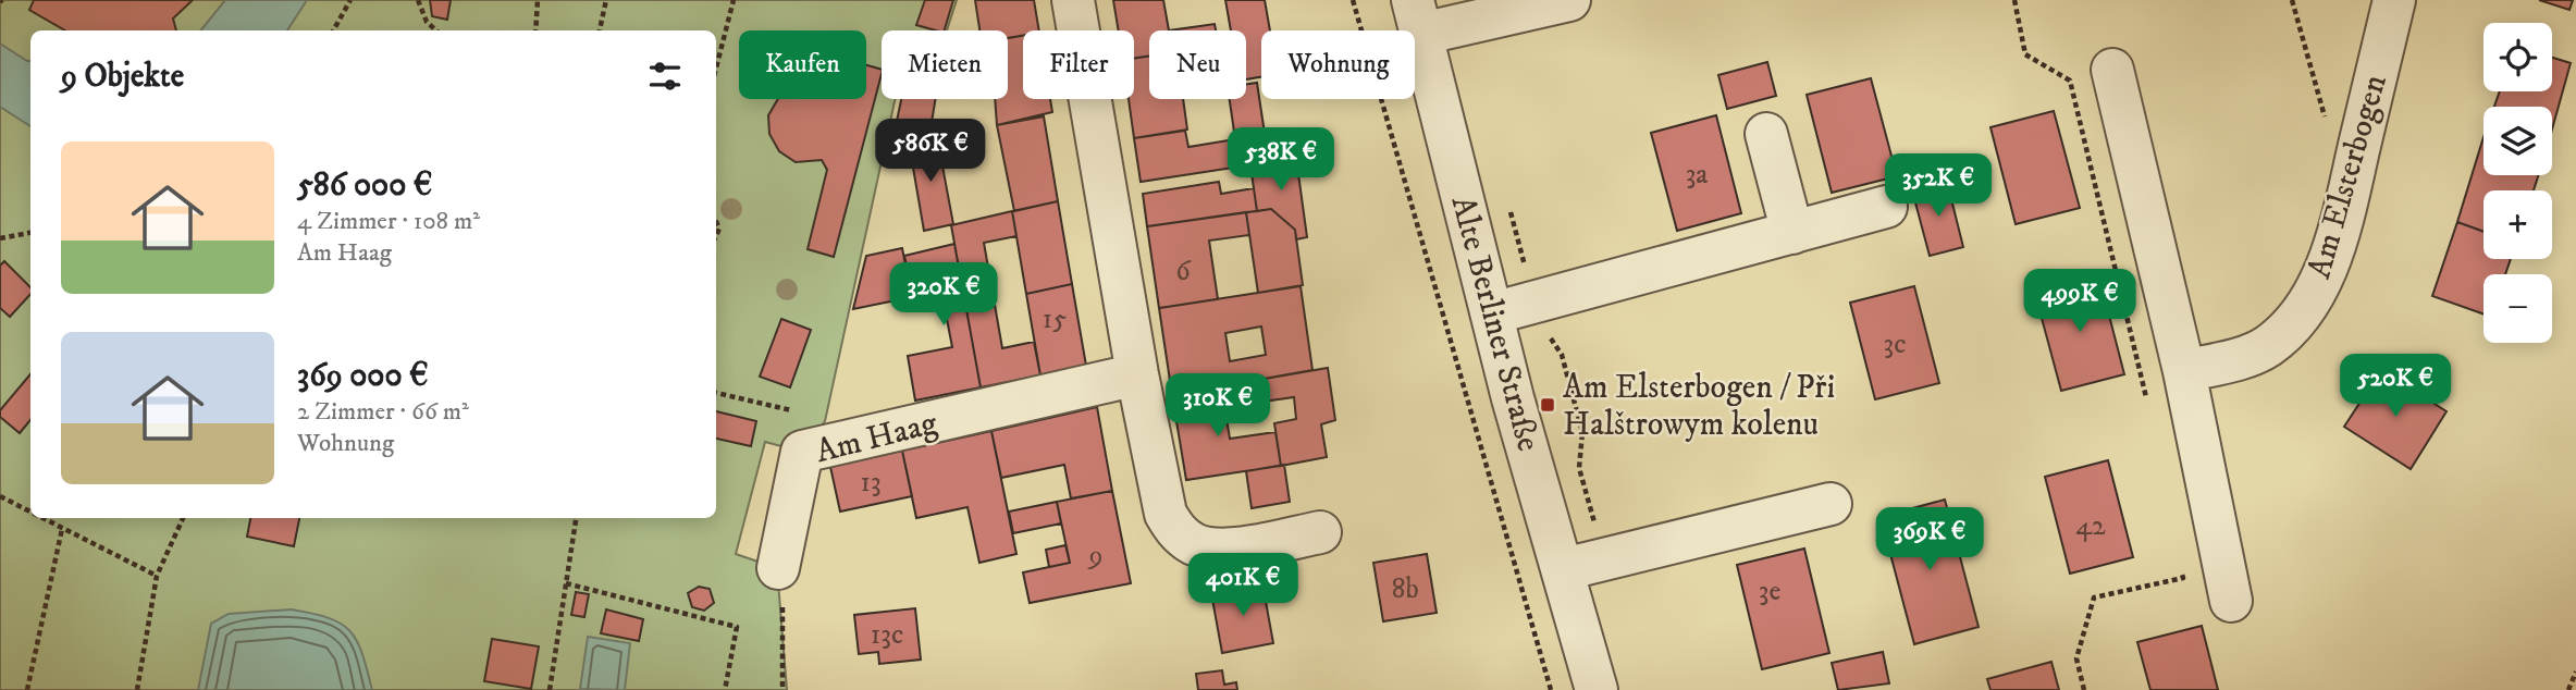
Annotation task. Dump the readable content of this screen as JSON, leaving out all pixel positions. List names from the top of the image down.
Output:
{
  "streets": {
    "street": ["Am Elsterbogen", "Alte Berliner Straße", "Am Haag"]
  },
  "places": {
    "transit": ["Am Elsterbogen / Při Halštrowym kolenu"]
  },
  "house_numbers": [
    "3a",
    "6",
    "15",
    "3c",
    "13",
    "42",
    "9",
    "8b",
    "3e",
    "13c"
  ],
  "page": {
    "map_buttons": ["+", "−"],
    "chip": [
      "Kaufen",
      "Mieten",
      "Filter",
      "Neu",
      "Wohnung"
    ],
    "heading": "9 Objekte",
    "price": [
      "586K €",
      "538K €",
      "352K €",
      "320K €",
      "499K €",
      "520K €",
      "310K €",
      "369K €",
      "401K €"
    ],
    "list": [
      {
        "name": "586 000 €",
        "note": "4 Zimmer · 108 m² · Am Haag"
      },
      {
        "name": "369 000 €",
        "note": "2 Zimmer · 66 m² · Wohnung"
      }
    ]
  }
}
